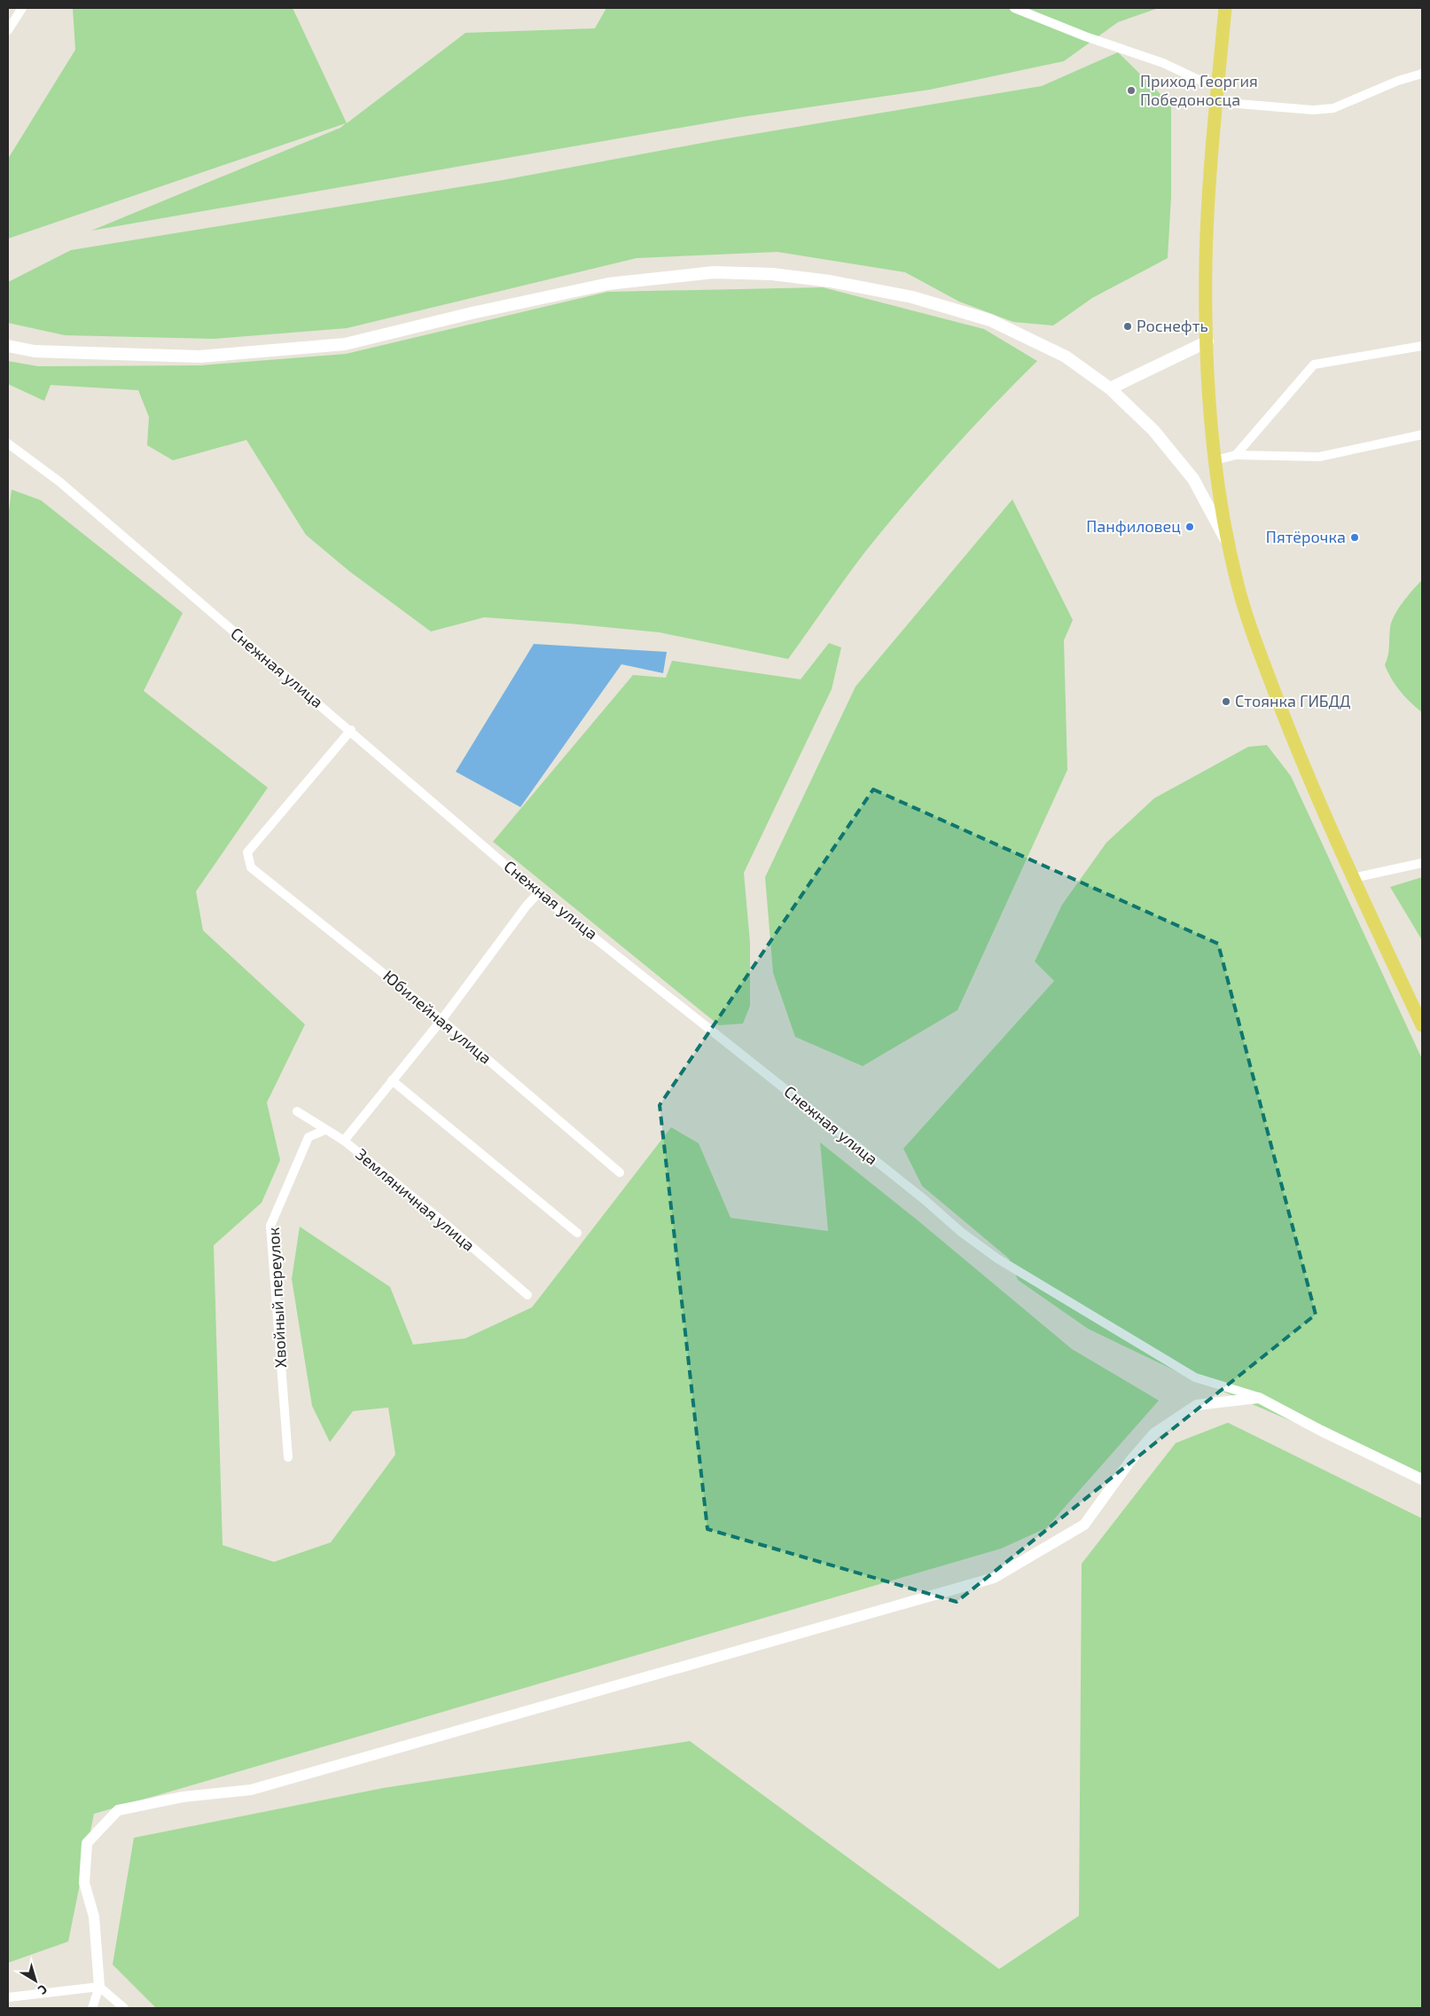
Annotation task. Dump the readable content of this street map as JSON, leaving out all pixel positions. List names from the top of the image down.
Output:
{
  "streets": {
    "street": [
      "Снежная улица",
      "Юбилейная улица",
      "Земляничная улица",
      "Хвойный переулок"
    ]
  },
  "crossings": [
    ["Снежная улица", "Юбилейная улица"],
    ["Земляничная улица", "Хвойный переулок"]
  ],
  "places": [
    "Приход Георгия Победоносца",
    "Роснефть",
    "Панфиловец",
    "Пятёрочка",
    "Стоянка ГИБДД"
  ],
  "north": "bottom right"
}
